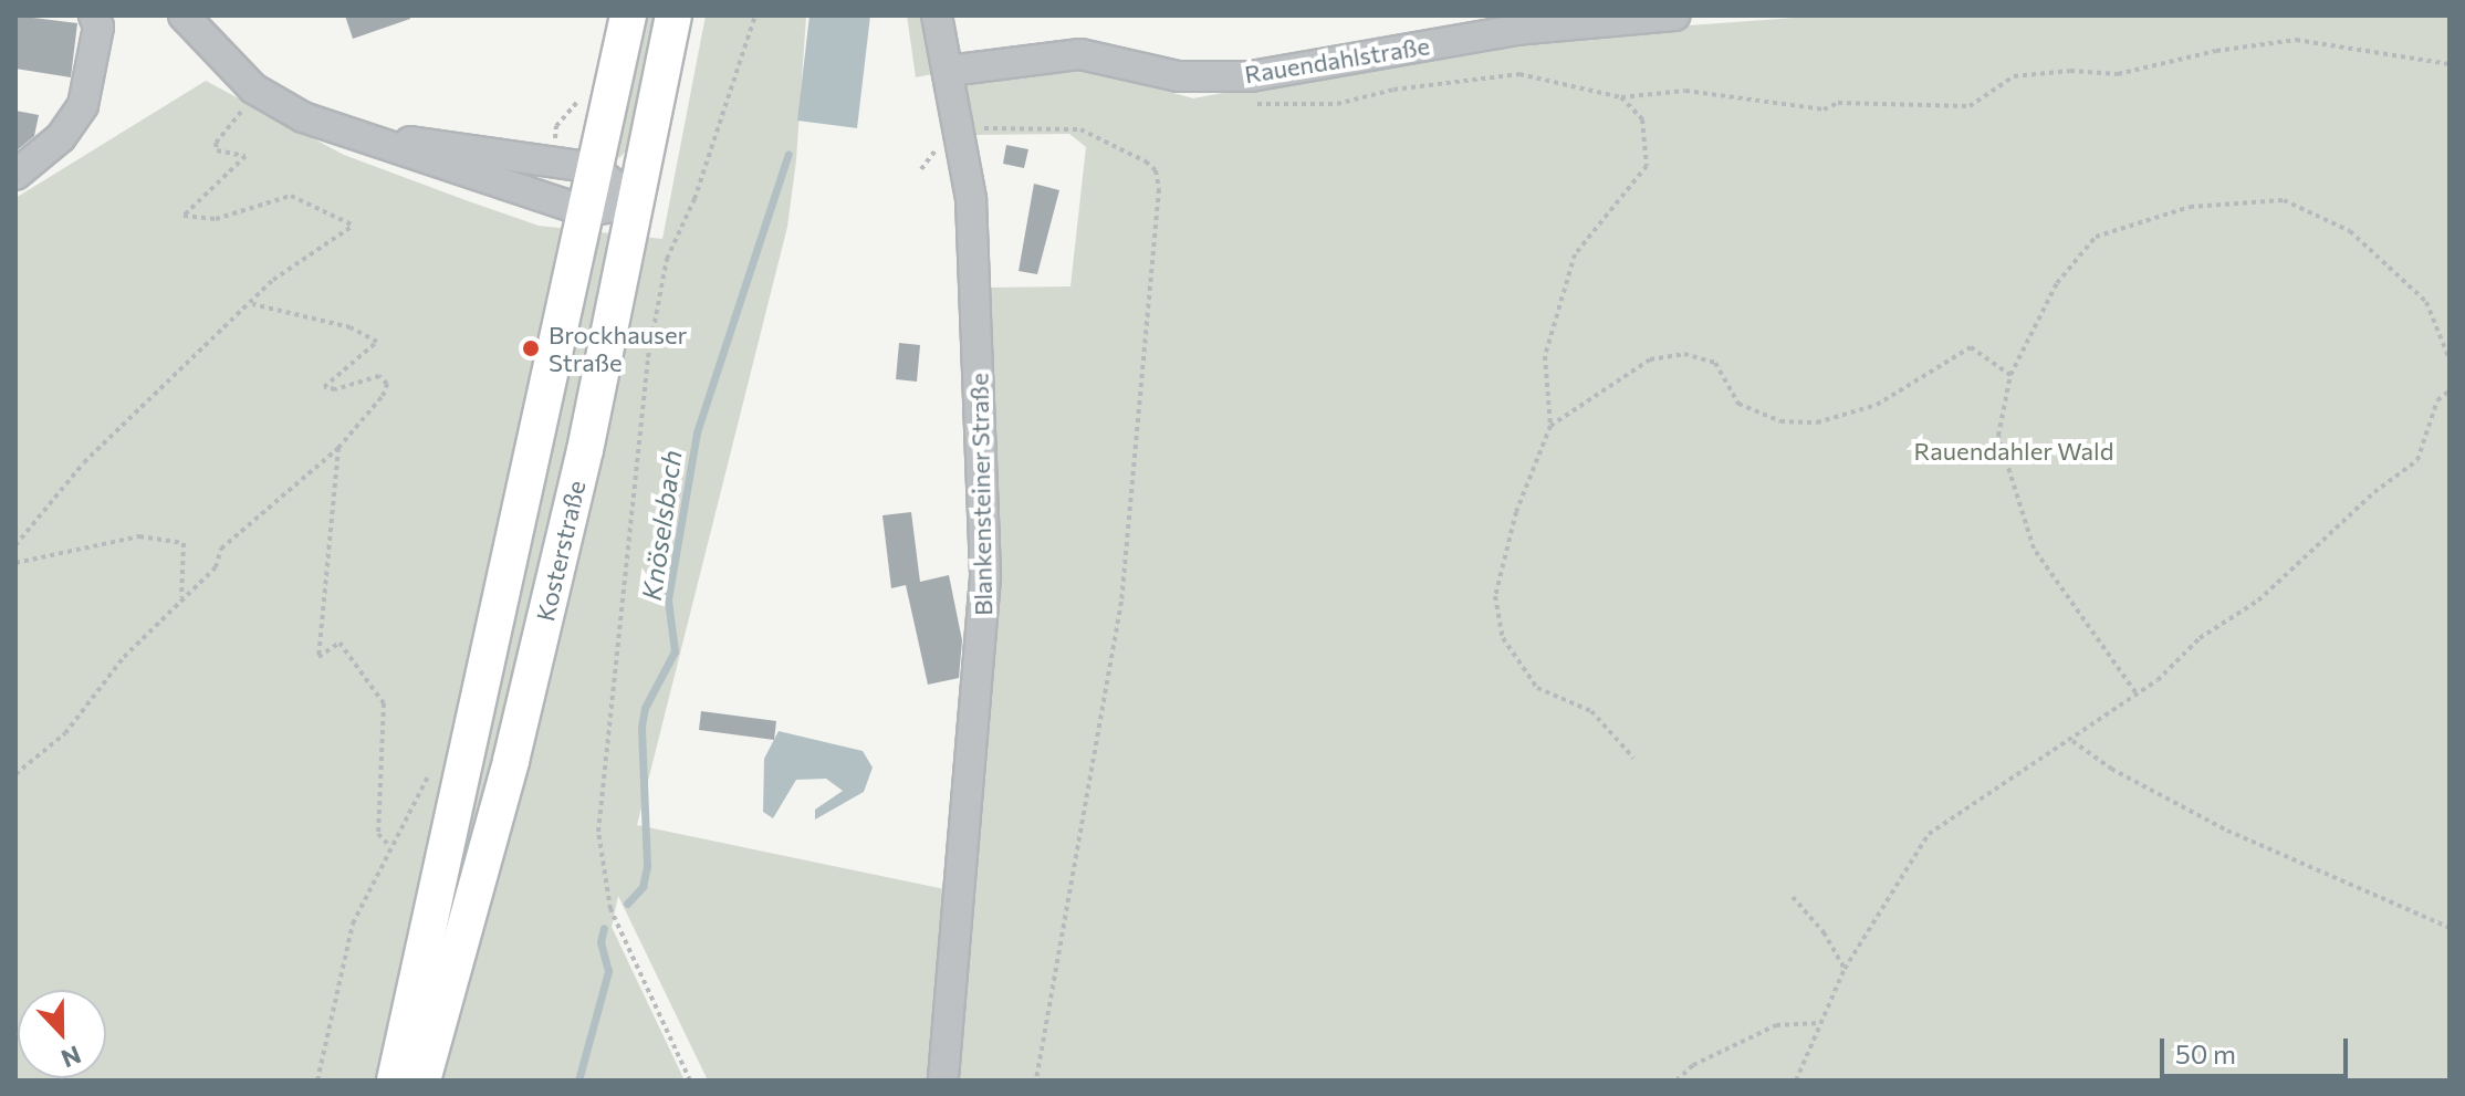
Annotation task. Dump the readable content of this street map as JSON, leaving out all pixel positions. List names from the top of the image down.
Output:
{
  "streets": {
    "main road": ["Kosterstraße"],
    "street": ["Rauendahlstraße", "Blankensteiner Straße"]
  },
  "crossings": [
    ["Rauendahlstraße", "Blankensteiner Straße"]
  ],
  "water": ["Knöselsbach"],
  "parks": ["Rauendahler Wald"],
  "places": ["Brockhauser Straße"],
  "scale_bar": "50 m",
  "north": "bottom"
}
